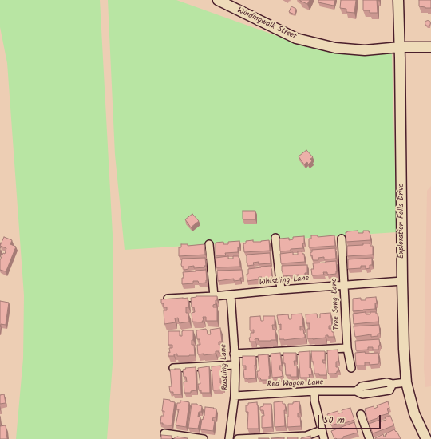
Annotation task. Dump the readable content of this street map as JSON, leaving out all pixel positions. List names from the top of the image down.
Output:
{
  "streets": {
    "street": [
      "Windingwalk Street",
      "Exploration Falls Drive",
      "Whistling Lane",
      "Tree Song Lane",
      "Rustling Lane",
      "Red Wagon Lane"
    ]
  },
  "crossings": [
    ["Windingwalk Street", "Exploration Falls Drive"],
    ["Exploration Falls Drive", "Whistling Lane"],
    ["Exploration Falls Drive", "Red Wagon Lane"],
    ["Whistling Lane", "Tree Song Lane"],
    ["Whistling Lane", "Rustling Lane"],
    ["Rustling Lane", "Red Wagon Lane"]
  ],
  "scale_bar": "50 m"
}
